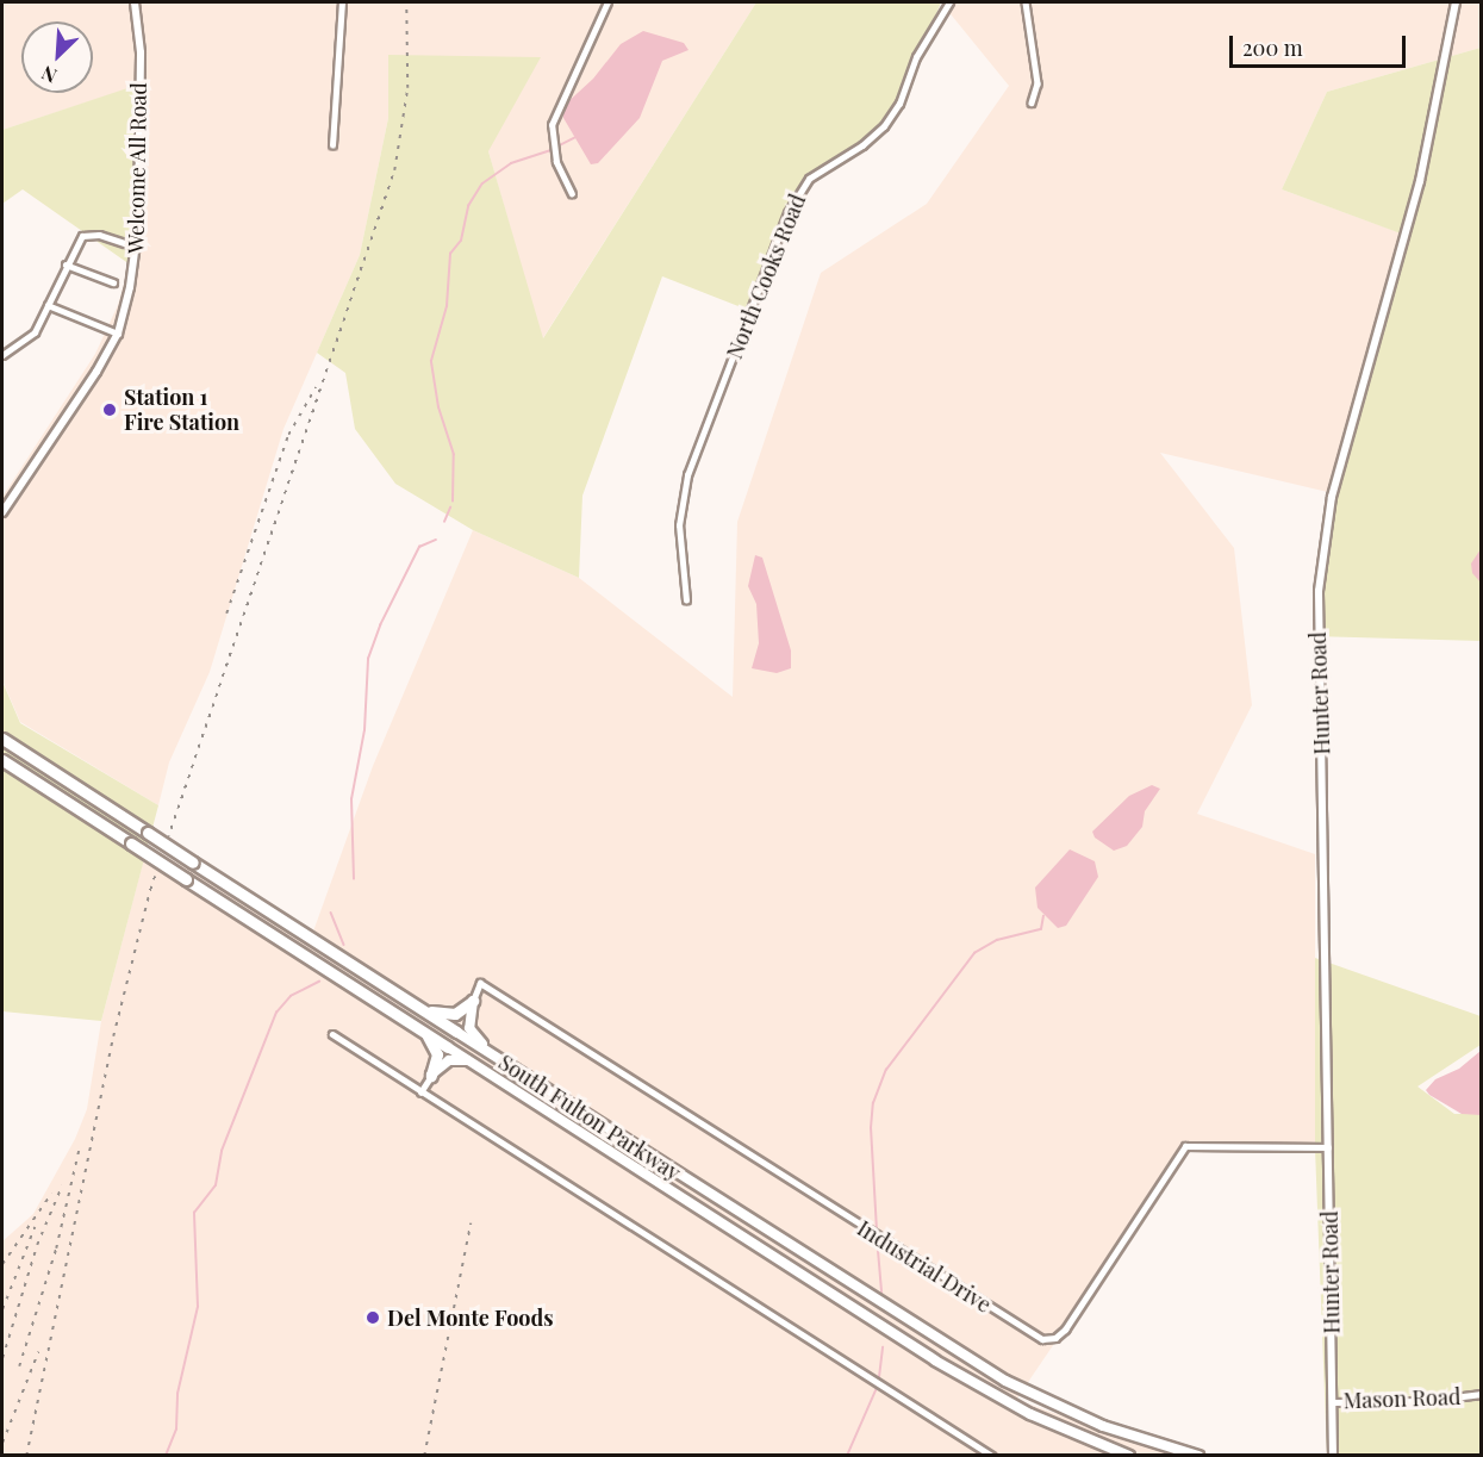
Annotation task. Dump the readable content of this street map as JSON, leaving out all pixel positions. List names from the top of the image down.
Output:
{
  "streets": {
    "highway": ["South Fulton Parkway"],
    "street": [
      "Welcome All Road",
      "North Cooks Road",
      "Hunter Road",
      "Industrial Drive",
      "Mason Road"
    ]
  },
  "crossings": [
    ["Hunter Road", "Industrial Drive"],
    ["Hunter Road", "Mason Road"]
  ],
  "places": ["Station 1 Fire Station", "Del Monte Foods"],
  "scale_bar": "200 m",
  "north": "bottom left"
}
